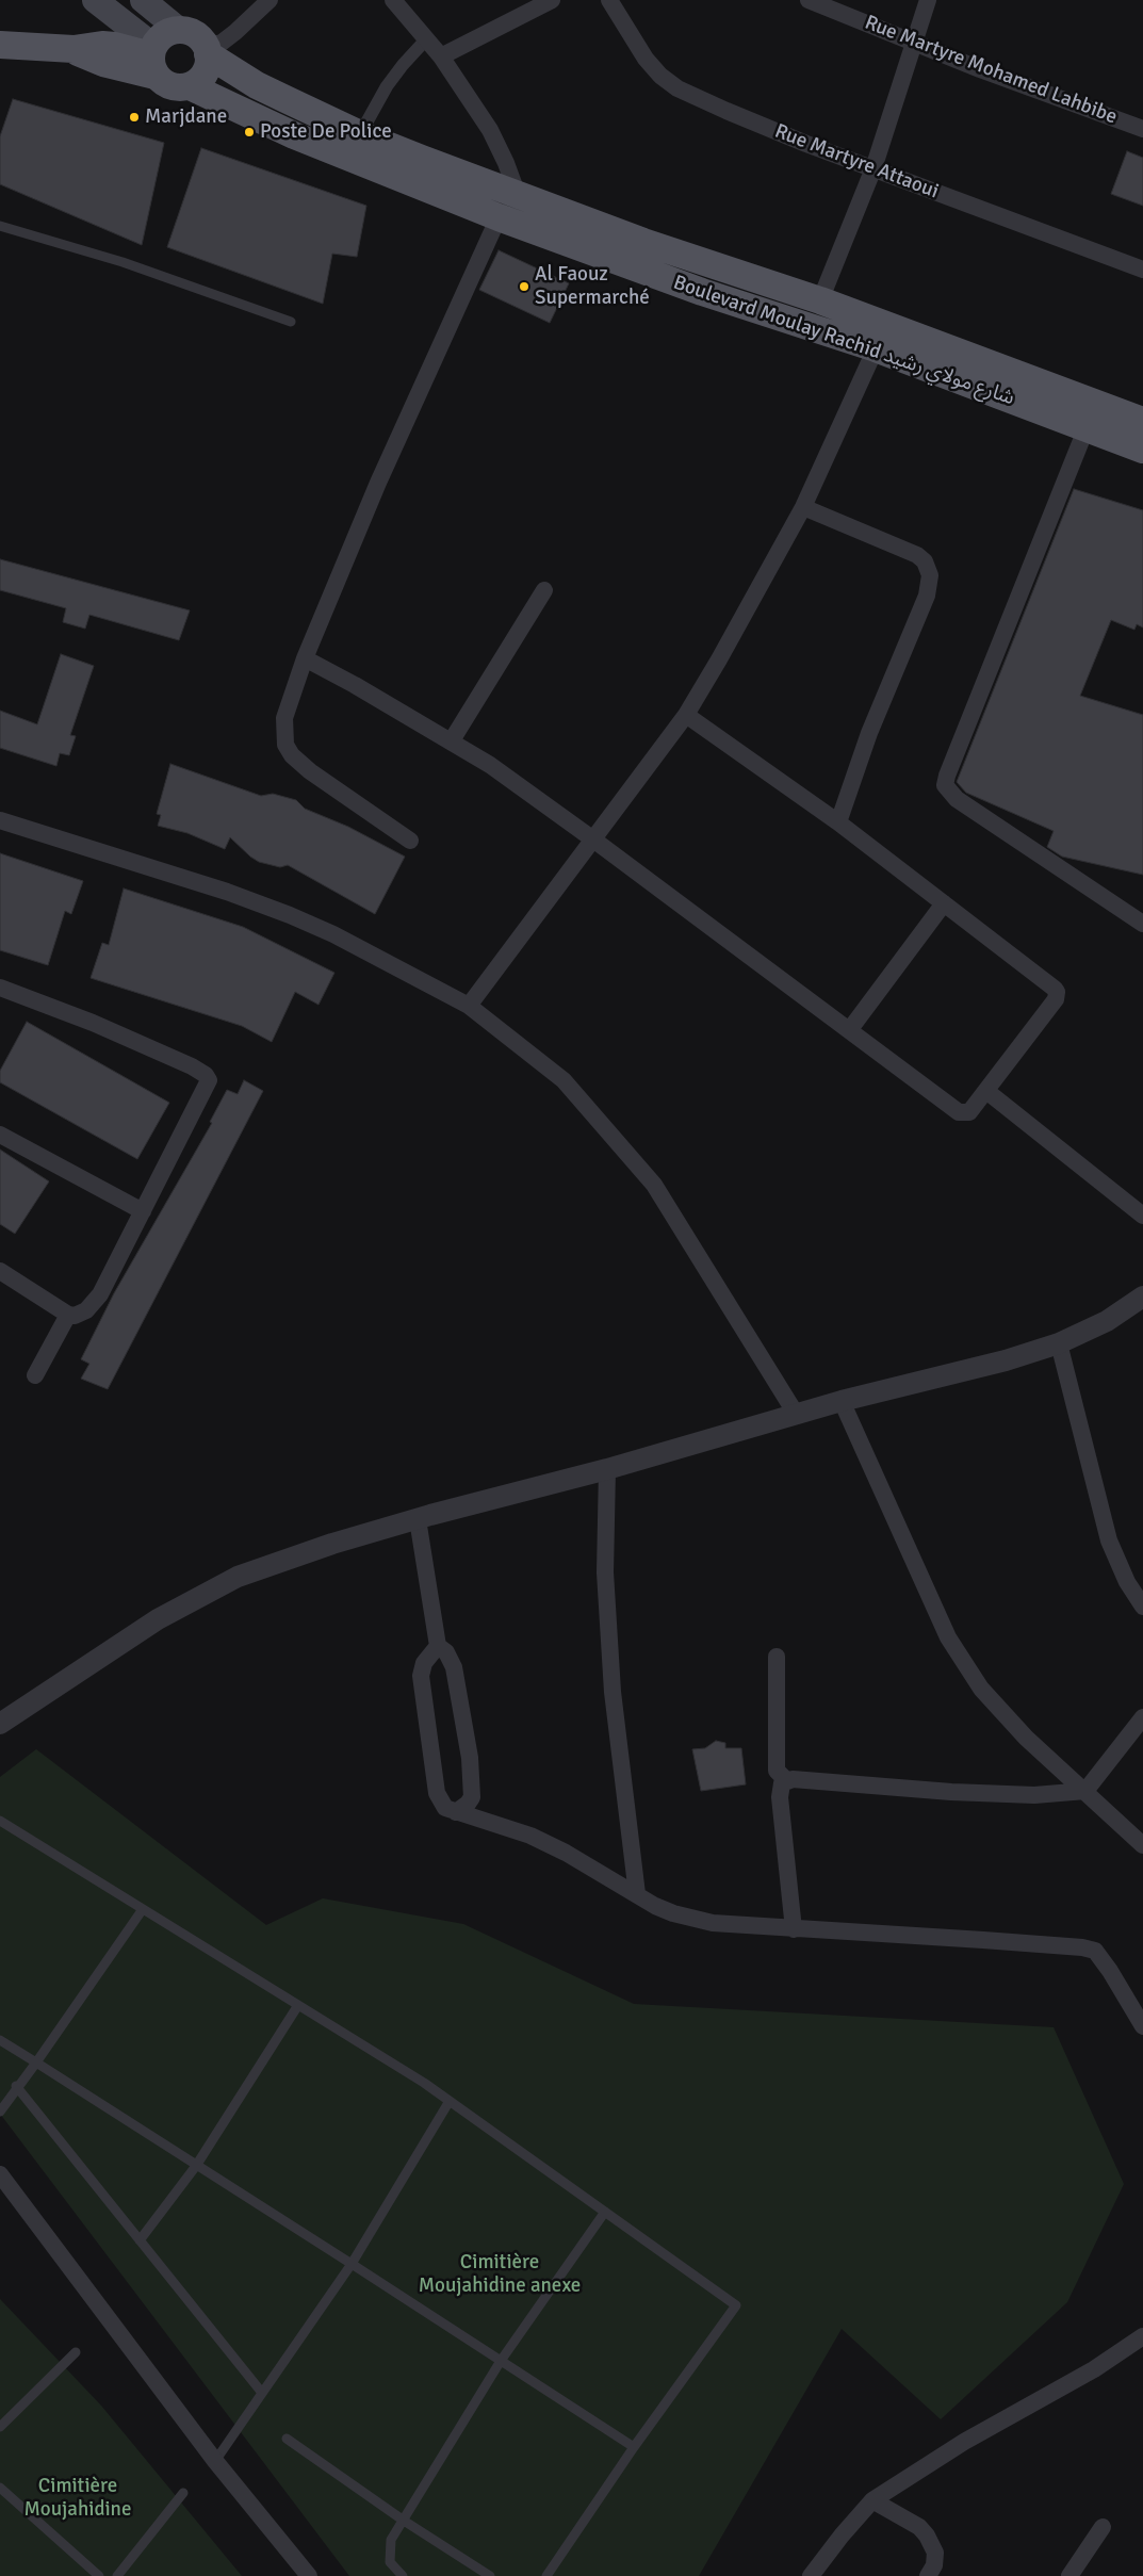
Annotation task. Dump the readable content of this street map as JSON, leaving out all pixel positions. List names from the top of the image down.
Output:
{
  "streets": {
    "main road": ["Boulevard Moulay Rachid شارع مولاي رشيد"],
    "street": ["Rue Martyre Mohamed Lahbibe", "Rue Martyre Attaoui"]
  },
  "parks": ["Cimitière Moujahidine anexe", "Cimitière Moujahidine"],
  "places": ["Marjdane", "Poste De Police", "Al Faouz Supermarché"]
}
